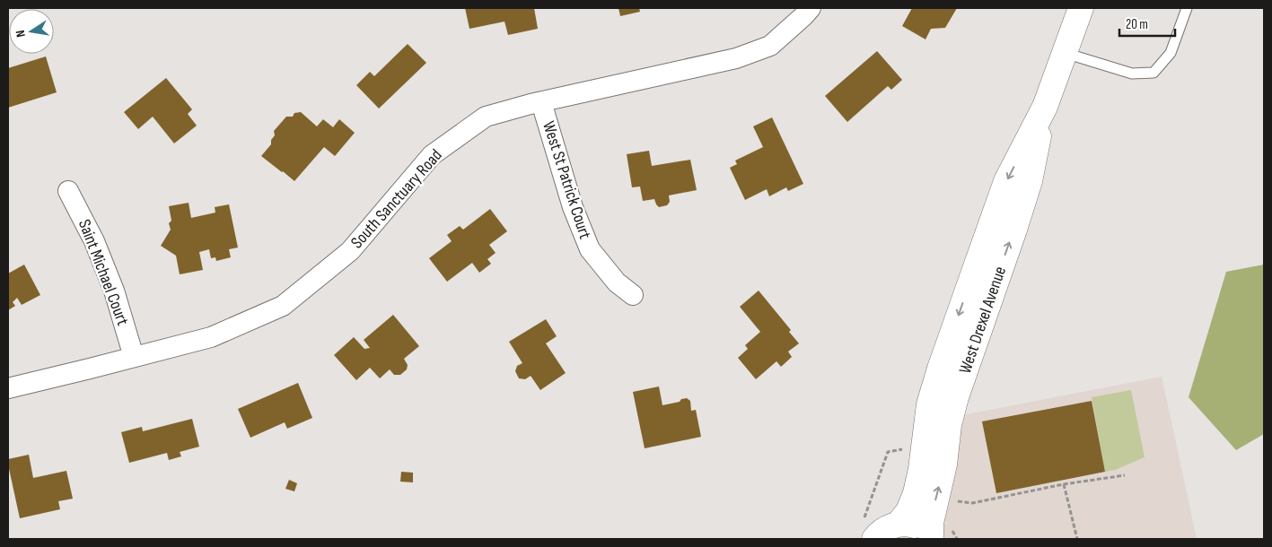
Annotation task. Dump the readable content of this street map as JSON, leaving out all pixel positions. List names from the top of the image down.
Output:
{
  "streets": {
    "street": [
      "West St Patrick Court",
      "South Sanctuary Road",
      "Saint Michael Court",
      "West Drexel Avenue"
    ]
  },
  "crossings": [
    ["West St Patrick Court", "South Sanctuary Road"],
    ["South Sanctuary Road", "Saint Michael Court"]
  ],
  "scale_bar": "20 m",
  "north": "left"
}
